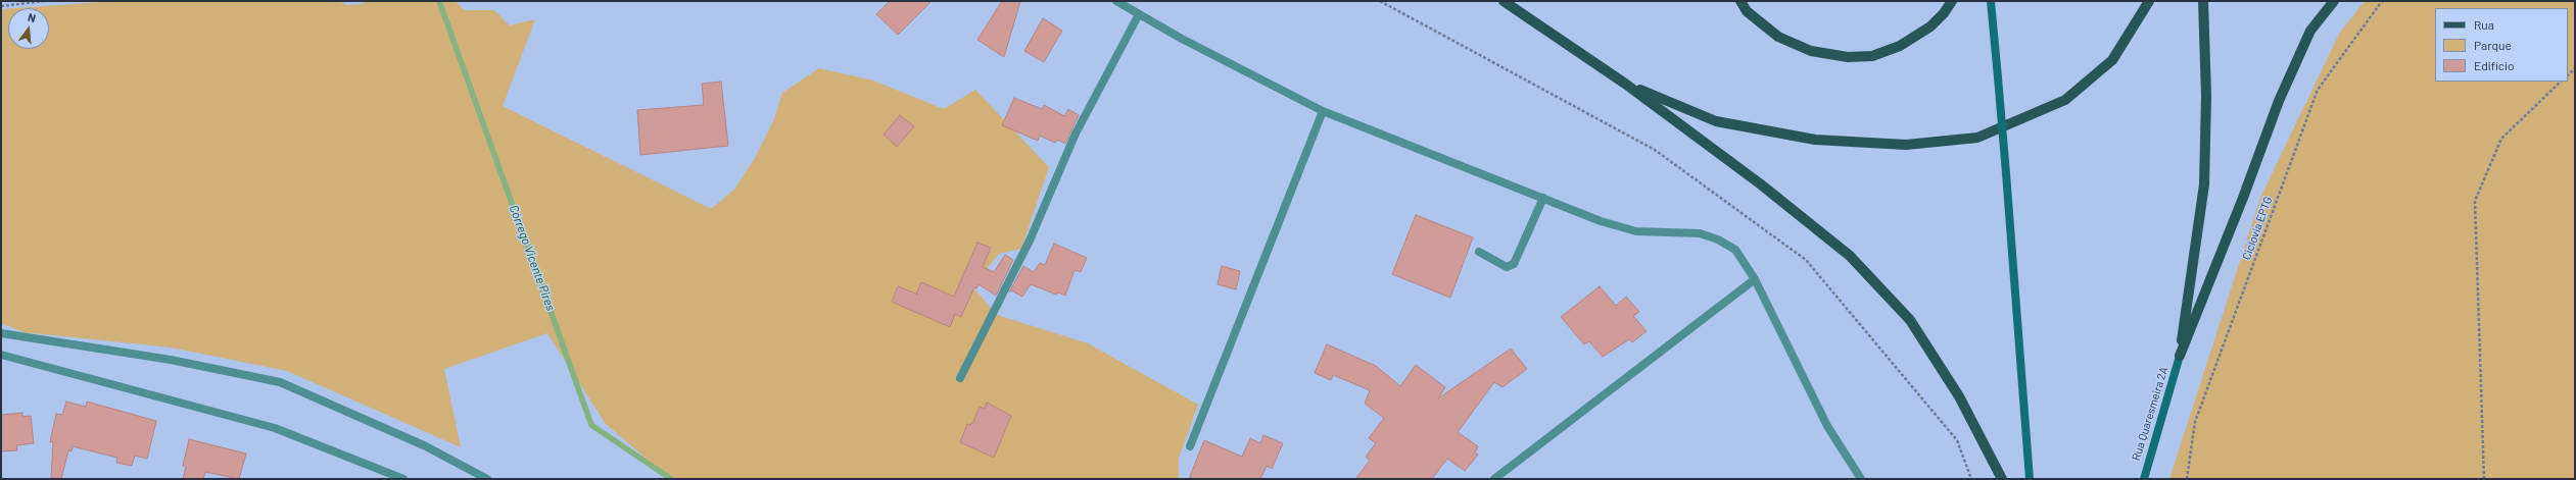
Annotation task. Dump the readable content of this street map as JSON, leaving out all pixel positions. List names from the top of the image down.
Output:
{
  "streets": {
    "main road": ["Rua Quaresmeira 2A"],
    "path": ["Ciclovia EPTG"]
  },
  "water": ["Córrego Vicente Pires"],
  "legend": ["Rua", "Parque", "Edifício"],
  "north": "top"
}
